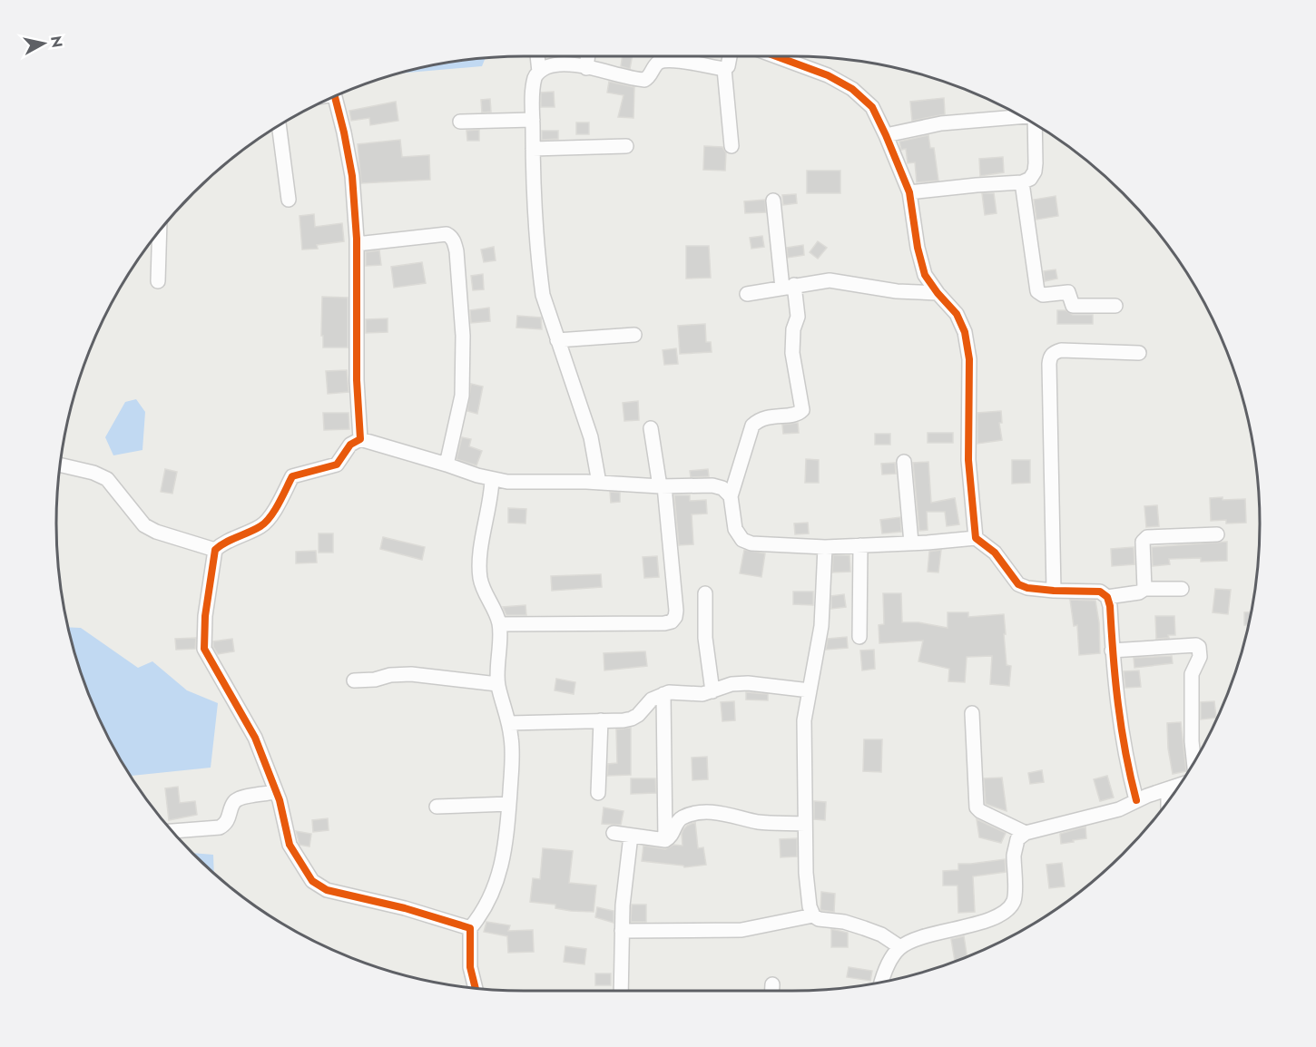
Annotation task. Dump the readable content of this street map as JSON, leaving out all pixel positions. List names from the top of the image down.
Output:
{
  "north": "right"
}
